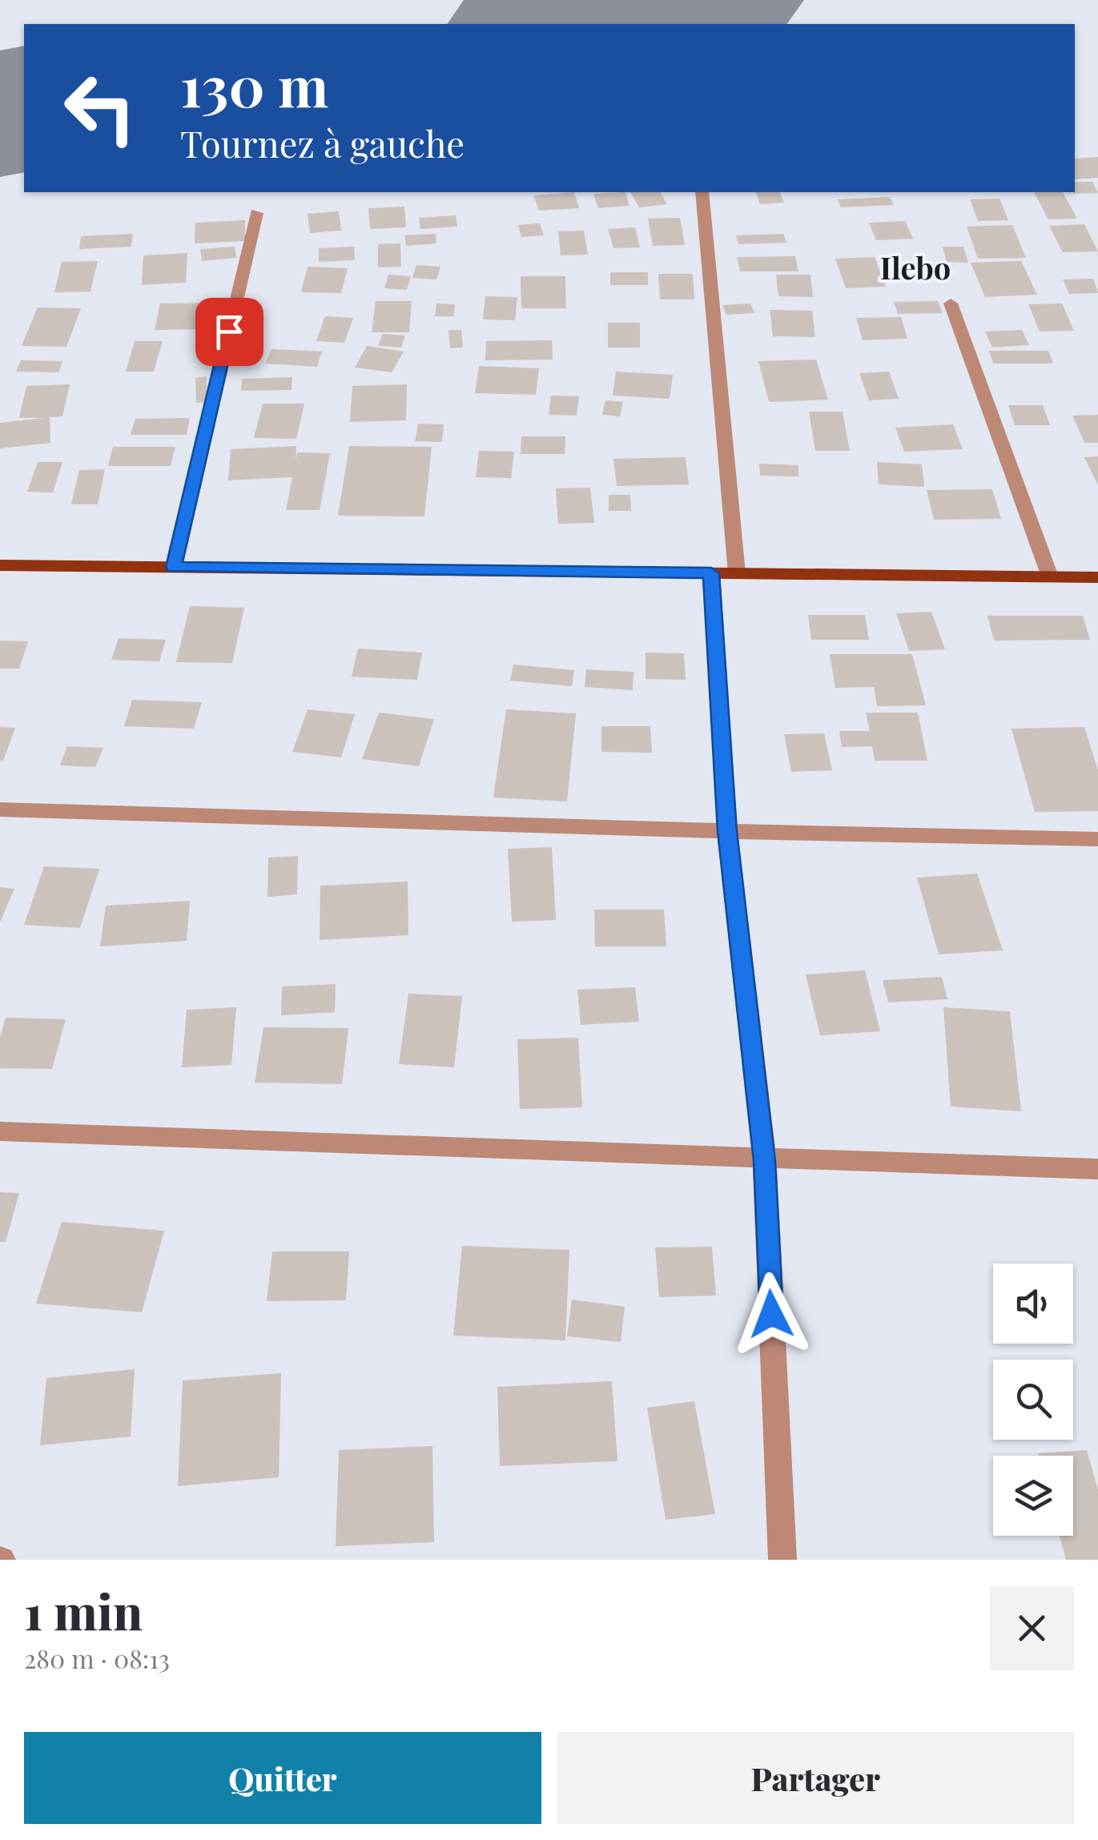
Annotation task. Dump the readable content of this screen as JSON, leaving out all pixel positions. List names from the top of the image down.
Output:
{
  "districts": ["Ilebo"],
  "page": {
    "turn": ["130 m", "Tournez à gauche"],
    "heading": ["1 min", "280 m · 08:13"],
    "buttons": ["Quitter", "Partager"]
  }
}
